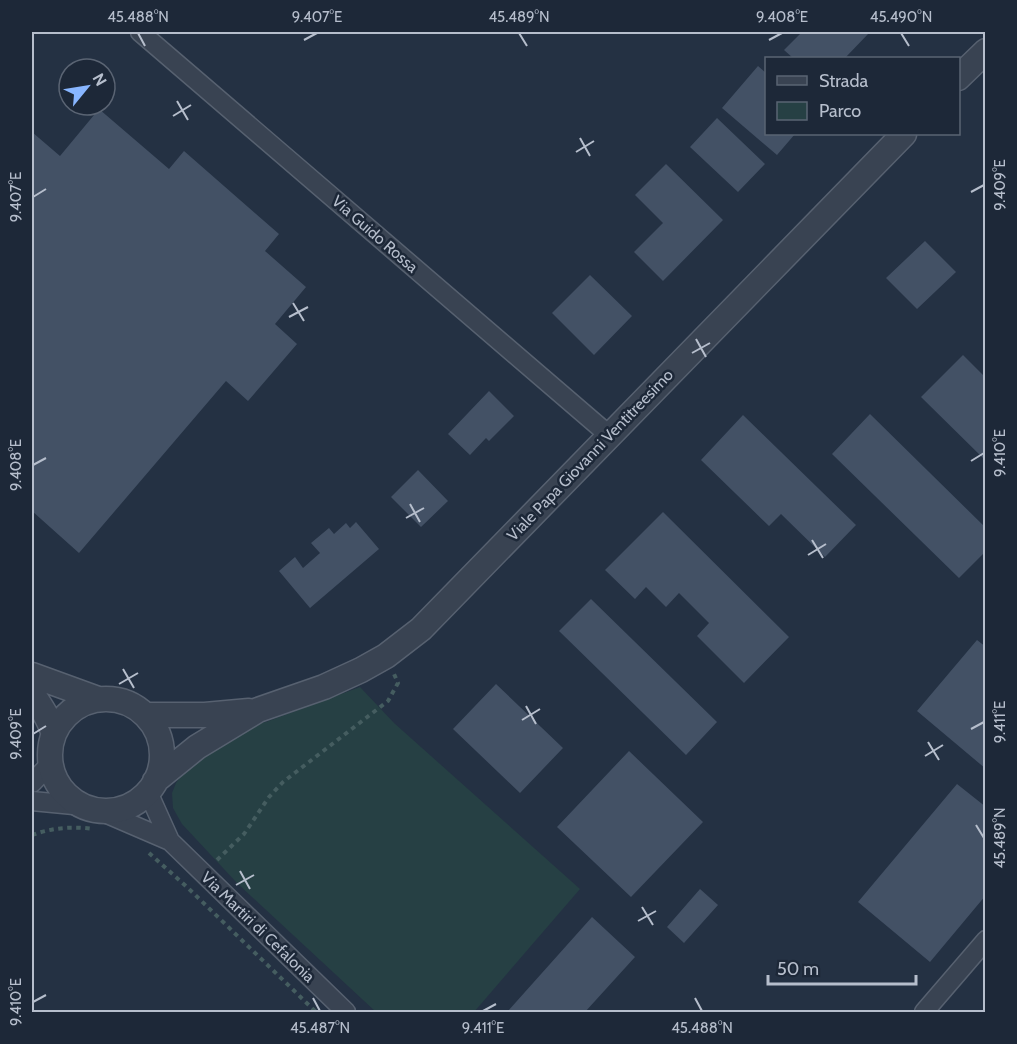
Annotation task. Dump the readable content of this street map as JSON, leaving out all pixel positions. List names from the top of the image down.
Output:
{
  "streets": {
    "street": ["Via Guido Rossa", "Viale Papa Giovanni Ventitreesimo", "Via Martiri di Cefalonia"]
  },
  "crossings": [
    ["Via Guido Rossa", "Viale Papa Giovanni Ventitreesimo"],
    ["Viale Papa Giovanni Ventitreesimo", "Via Martiri di Cefalonia"]
  ],
  "legend": ["Strada", "Parco"],
  "scale_bar": "50 m",
  "north": "top right",
  "coordinates": [
    "45.488°N",
    "9.407°E",
    "45.489°N",
    "9.408°E",
    "45.490°N",
    "9.409°E",
    "9.410°E",
    "9.411°E",
    "45.487°N"
  ]
}
